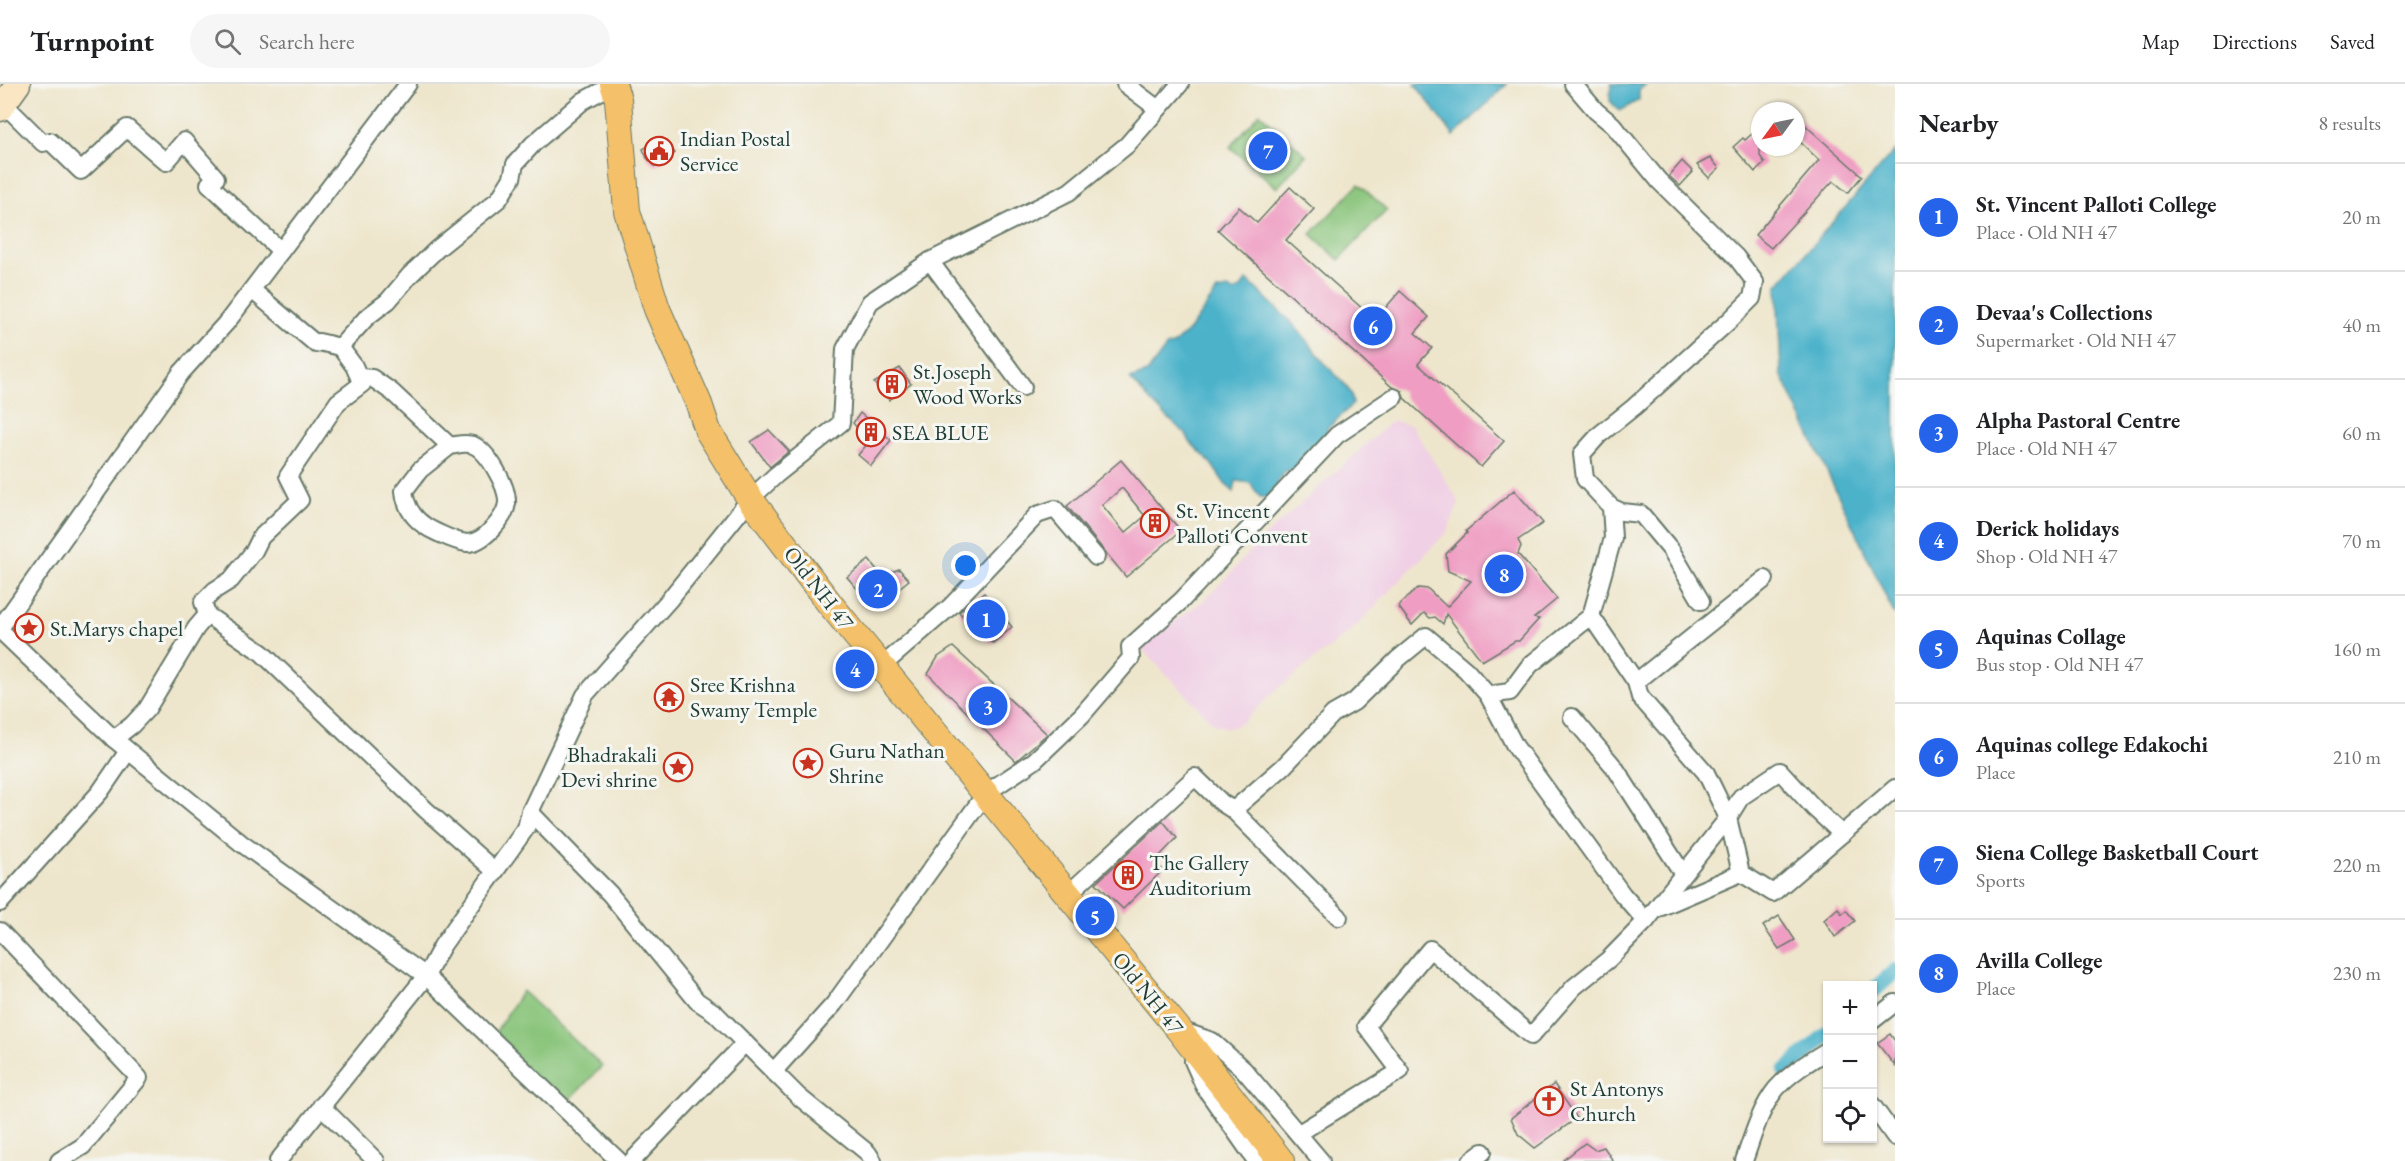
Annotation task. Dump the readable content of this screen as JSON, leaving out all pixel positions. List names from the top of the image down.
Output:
{
  "streets": {
    "main road": ["Old NH 47"]
  },
  "places": {
    "public building": ["Indian Postal Service"],
    "building": [
      "St.Joseph Wood Works",
      "SEA BLUE",
      "St. Vincent Palloti Convent",
      "The Gallery Auditorium"
    ],
    "place": ["St.Marys chapel", "Guru Nathan Shrine", "Bhadrakali Devi shrine"],
    "temple": ["Sree Krishna Swamy Temple"],
    "church": ["St Antonys Church"]
  },
  "north": "bottom left",
  "page": {
    "header": "Turnpoint",
    "search": "Search here",
    "nav": ["Map", "Directions", "Saved"],
    "heading": ["Nearby", "8 results"],
    "pins": [
      "7",
      "6",
      "8",
      "2",
      "1",
      "4",
      "3",
      "5"
    ],
    "list": [
      {
        "mark": "1",
        "name": "St. Vincent Palloti College",
        "note": "Place · Old NH 47",
        "value": "20 m"
      },
      {
        "mark": "2",
        "name": "Devaa's Collections",
        "note": "Supermarket · Old NH 47",
        "value": "40 m"
      },
      {
        "mark": "3",
        "name": "Alpha Pastoral Centre",
        "note": "Place · Old NH 47",
        "value": "60 m"
      },
      {
        "mark": "4",
        "name": "Derick holidays",
        "note": "Shop · Old NH 47",
        "value": "70 m"
      },
      {
        "mark": "5",
        "name": "Aquinas Collage",
        "note": "Bus stop · Old NH 47",
        "value": "160 m"
      },
      {
        "mark": "6",
        "name": "Aquinas college Edakochi",
        "note": "Place",
        "value": "210 m"
      },
      {
        "mark": "7",
        "name": "Siena College Basketball Court",
        "note": "Sports",
        "value": "220 m"
      },
      {
        "mark": "8",
        "name": "Avilla College",
        "note": "Place",
        "value": "230 m"
      }
    ],
    "map_buttons": ["+", "−"]
  }
}
